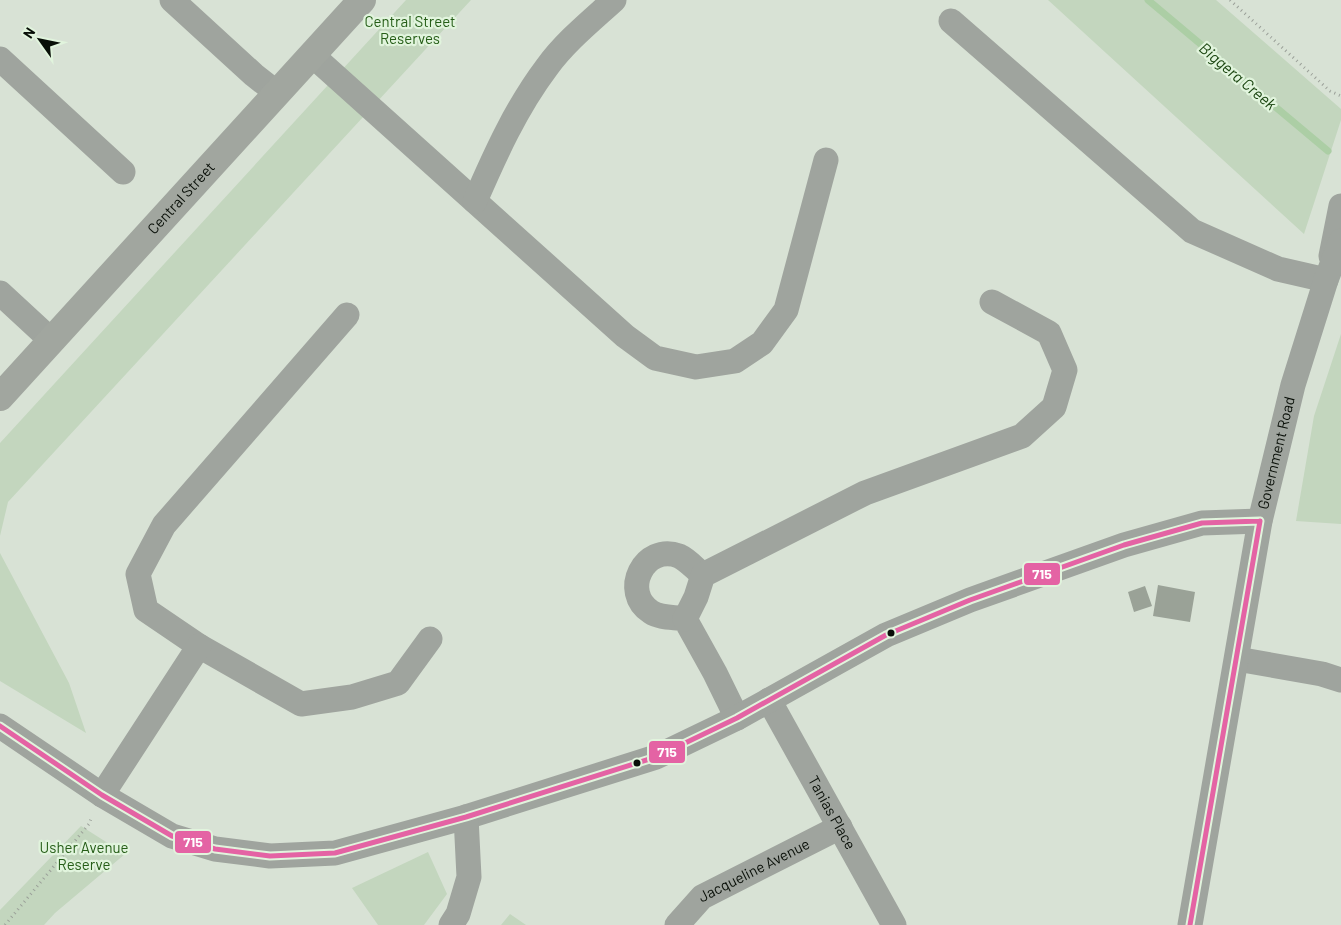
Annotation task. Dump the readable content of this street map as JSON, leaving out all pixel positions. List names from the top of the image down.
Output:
{
  "streets": {
    "main road": ["Central Street"],
    "street": ["Government Road", "Tanias Place", "Jacqueline Avenue"]
  },
  "crossings": [
    ["Tanias Place", "Jacqueline Avenue"]
  ],
  "water": ["Biggera Creek"],
  "parks": ["Central Street Reserves", "Usher Avenue Reserve"],
  "lines": ["transit line 715"],
  "north": "top left"
}
